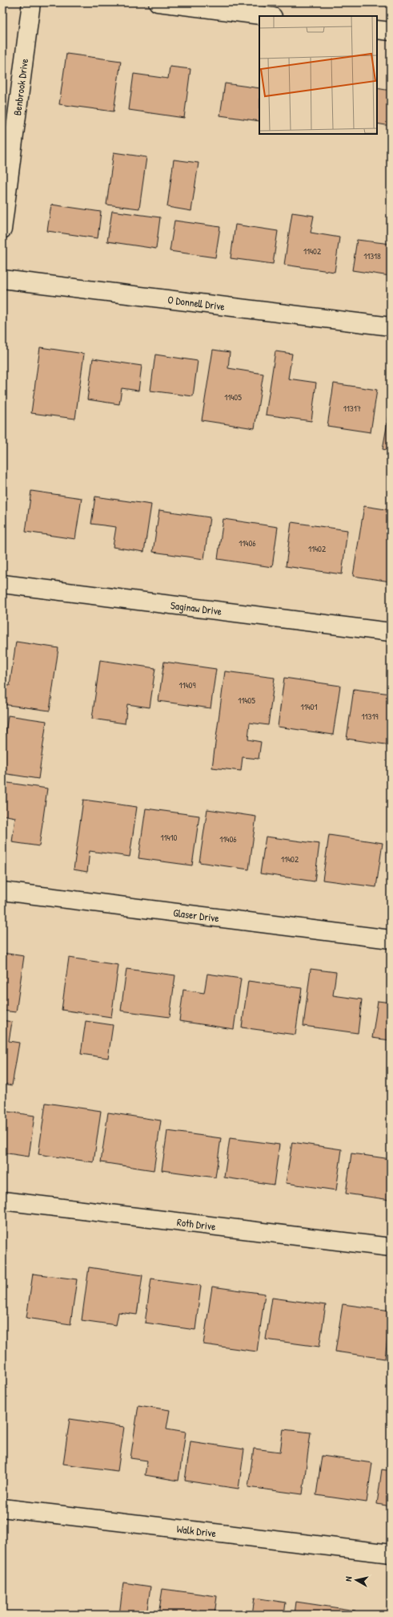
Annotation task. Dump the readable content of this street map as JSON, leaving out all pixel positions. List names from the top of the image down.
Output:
{
  "streets": {
    "street": [
      "Benbrook Drive",
      "O Donnell Drive",
      "Saginaw Drive",
      "Glaser Drive",
      "Roth Drive",
      "Walk Drive"
    ]
  },
  "house_numbers": [
    "11402",
    "11318",
    "11405",
    "11317",
    "11406",
    "11402",
    "11409",
    "11405",
    "11401",
    "11319",
    "11410",
    "11406",
    "11402"
  ],
  "north": "left"
}
